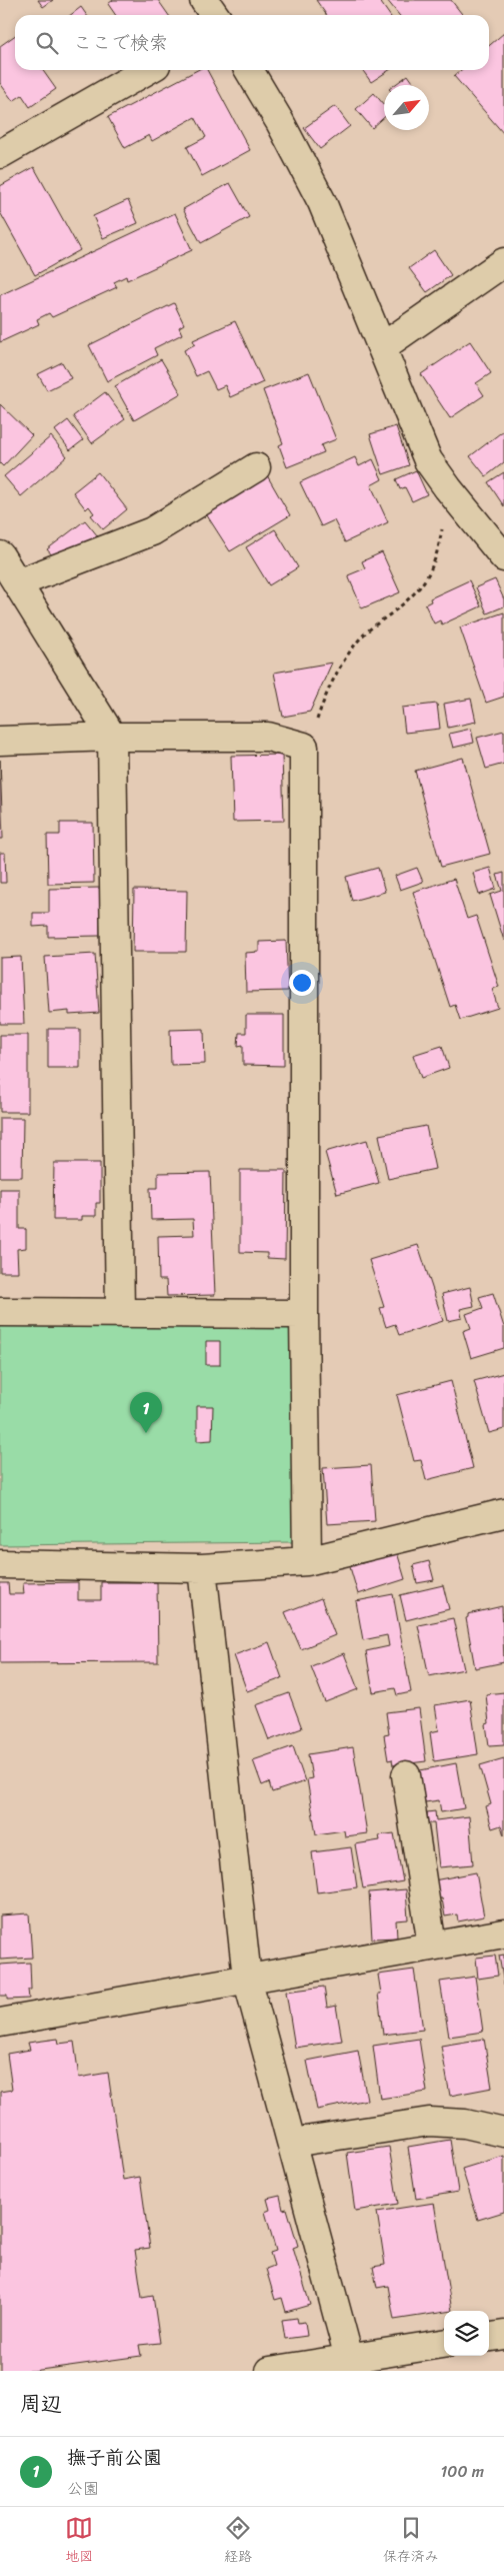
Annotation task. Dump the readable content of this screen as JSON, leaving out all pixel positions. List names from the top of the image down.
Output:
{
  "north": "top right",
  "page": {
    "search": "ここで検索",
    "pins": "1",
    "heading": "周辺",
    "list": [
      {
        "mark": "1",
        "name": "撫子前公園",
        "note": "公園",
        "value": "100 m"
      }
    ],
    "nav": ["地図", "経路", "保存済み"]
  }
}
